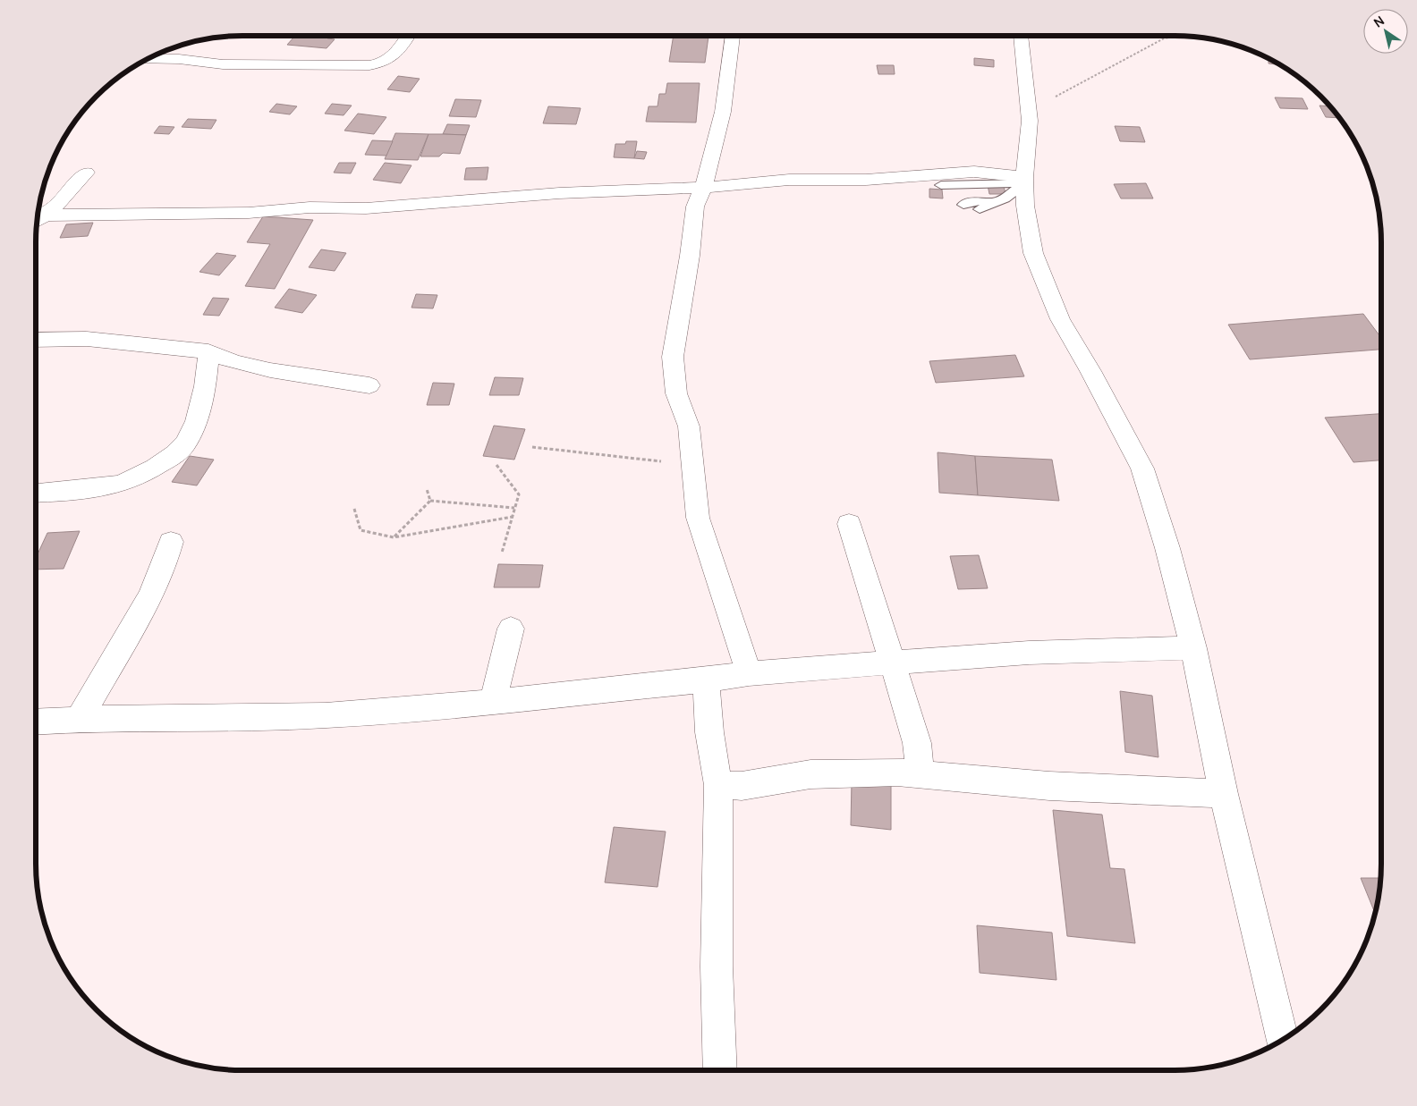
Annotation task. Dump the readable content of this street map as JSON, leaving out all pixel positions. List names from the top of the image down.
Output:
{
  "north": "top left"
}
